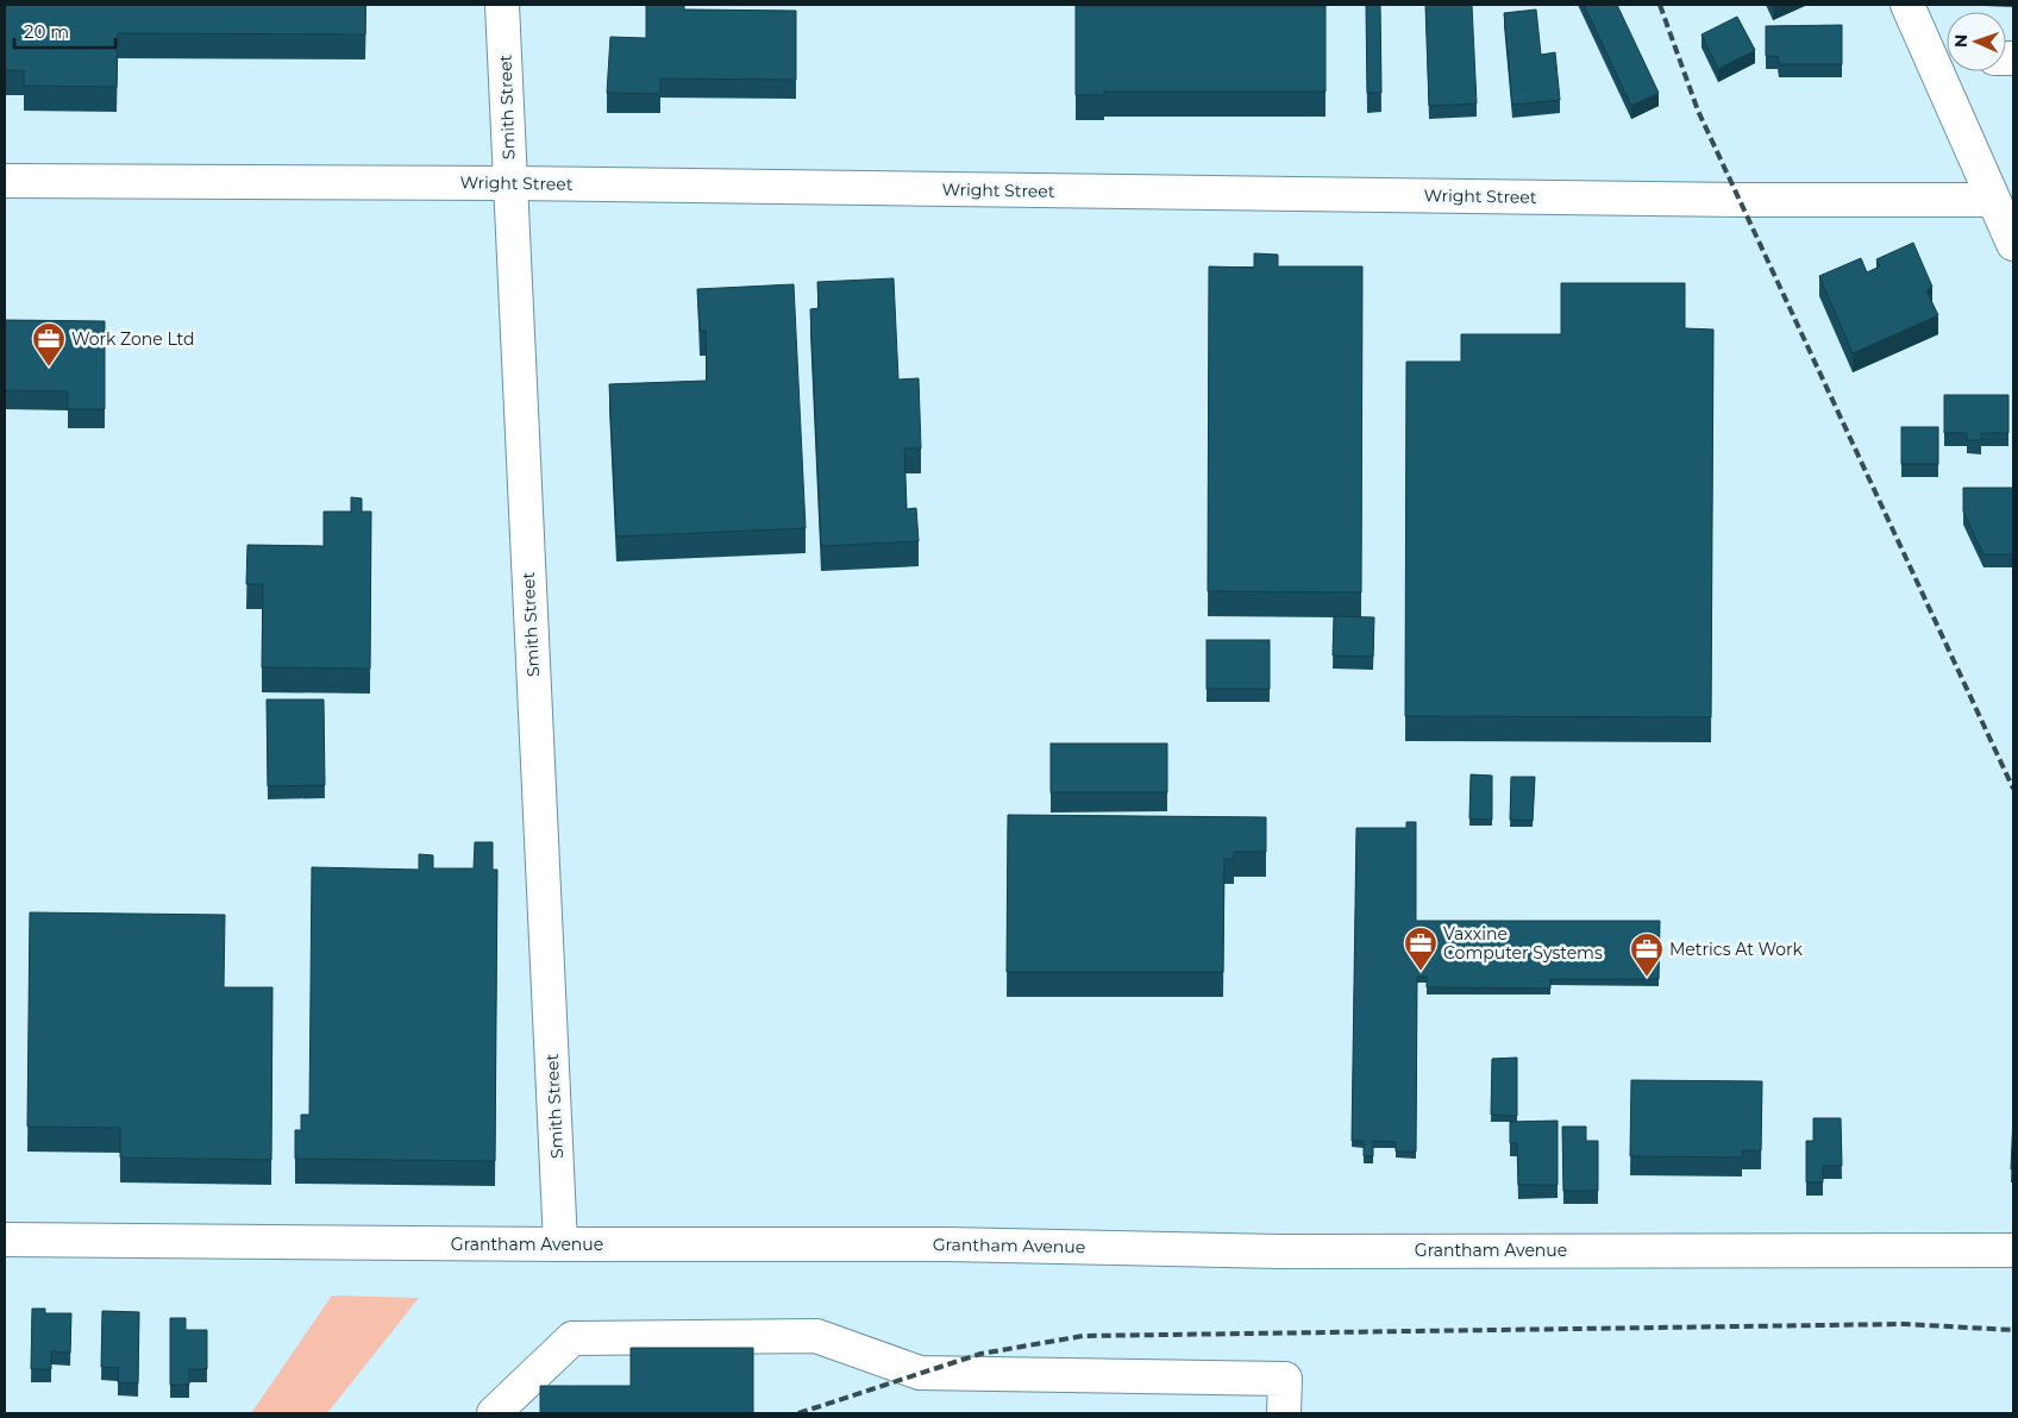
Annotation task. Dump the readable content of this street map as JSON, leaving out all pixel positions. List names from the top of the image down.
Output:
{
  "streets": {
    "street": ["Smith Street", "Wright Street", "Grantham Avenue"]
  },
  "crossings": [
    ["Smith Street", "Wright Street"],
    ["Smith Street", "Grantham Avenue"]
  ],
  "places": {
    "office": ["Work Zone Ltd", "Vaxxine Computer Systems", "Metrics At Work"]
  },
  "scale_bar": "20 m",
  "north": "left"
}
